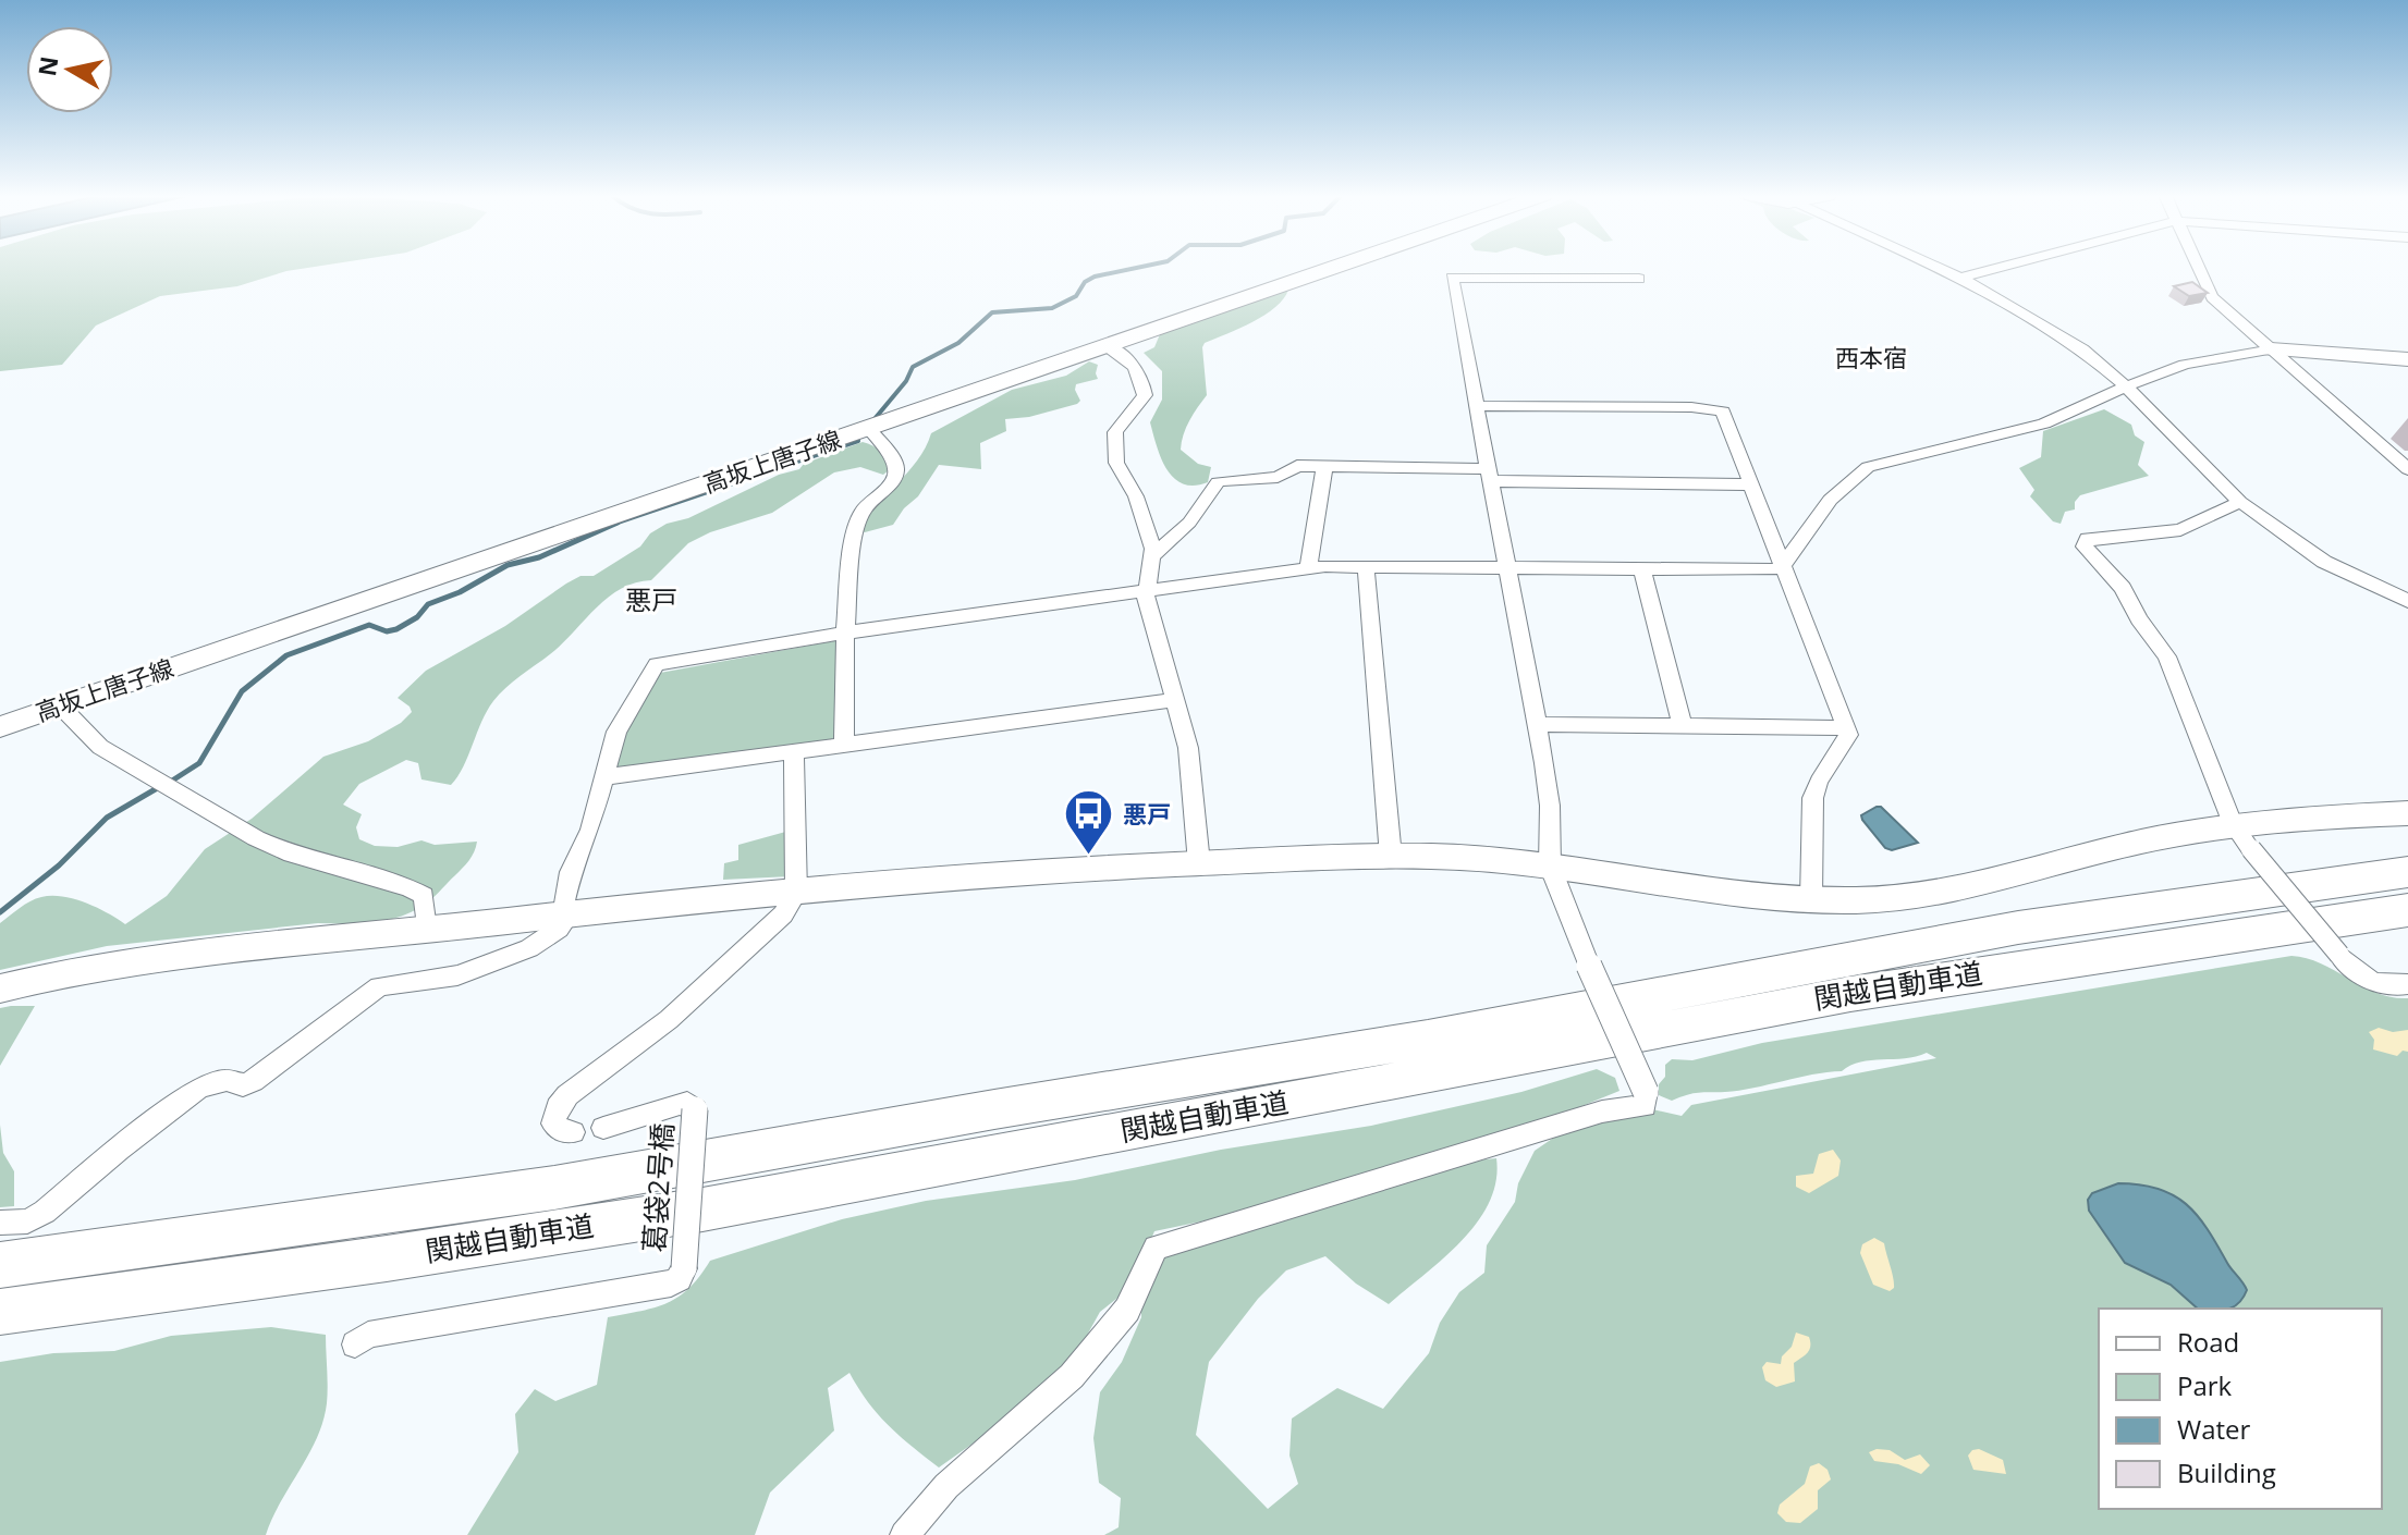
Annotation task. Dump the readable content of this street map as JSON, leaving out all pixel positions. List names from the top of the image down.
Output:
{
  "streets": {
    "highway": ["関越自動車道"],
    "street": ["高坂上唐子線", "葛袋2号橋"]
  },
  "districts": ["西本宿", "悪戸"],
  "places": {
    "bus stop": ["悪戸"]
  },
  "legend": [
    "Road",
    "Park",
    "Water",
    "Building"
  ],
  "north": "left"
}
